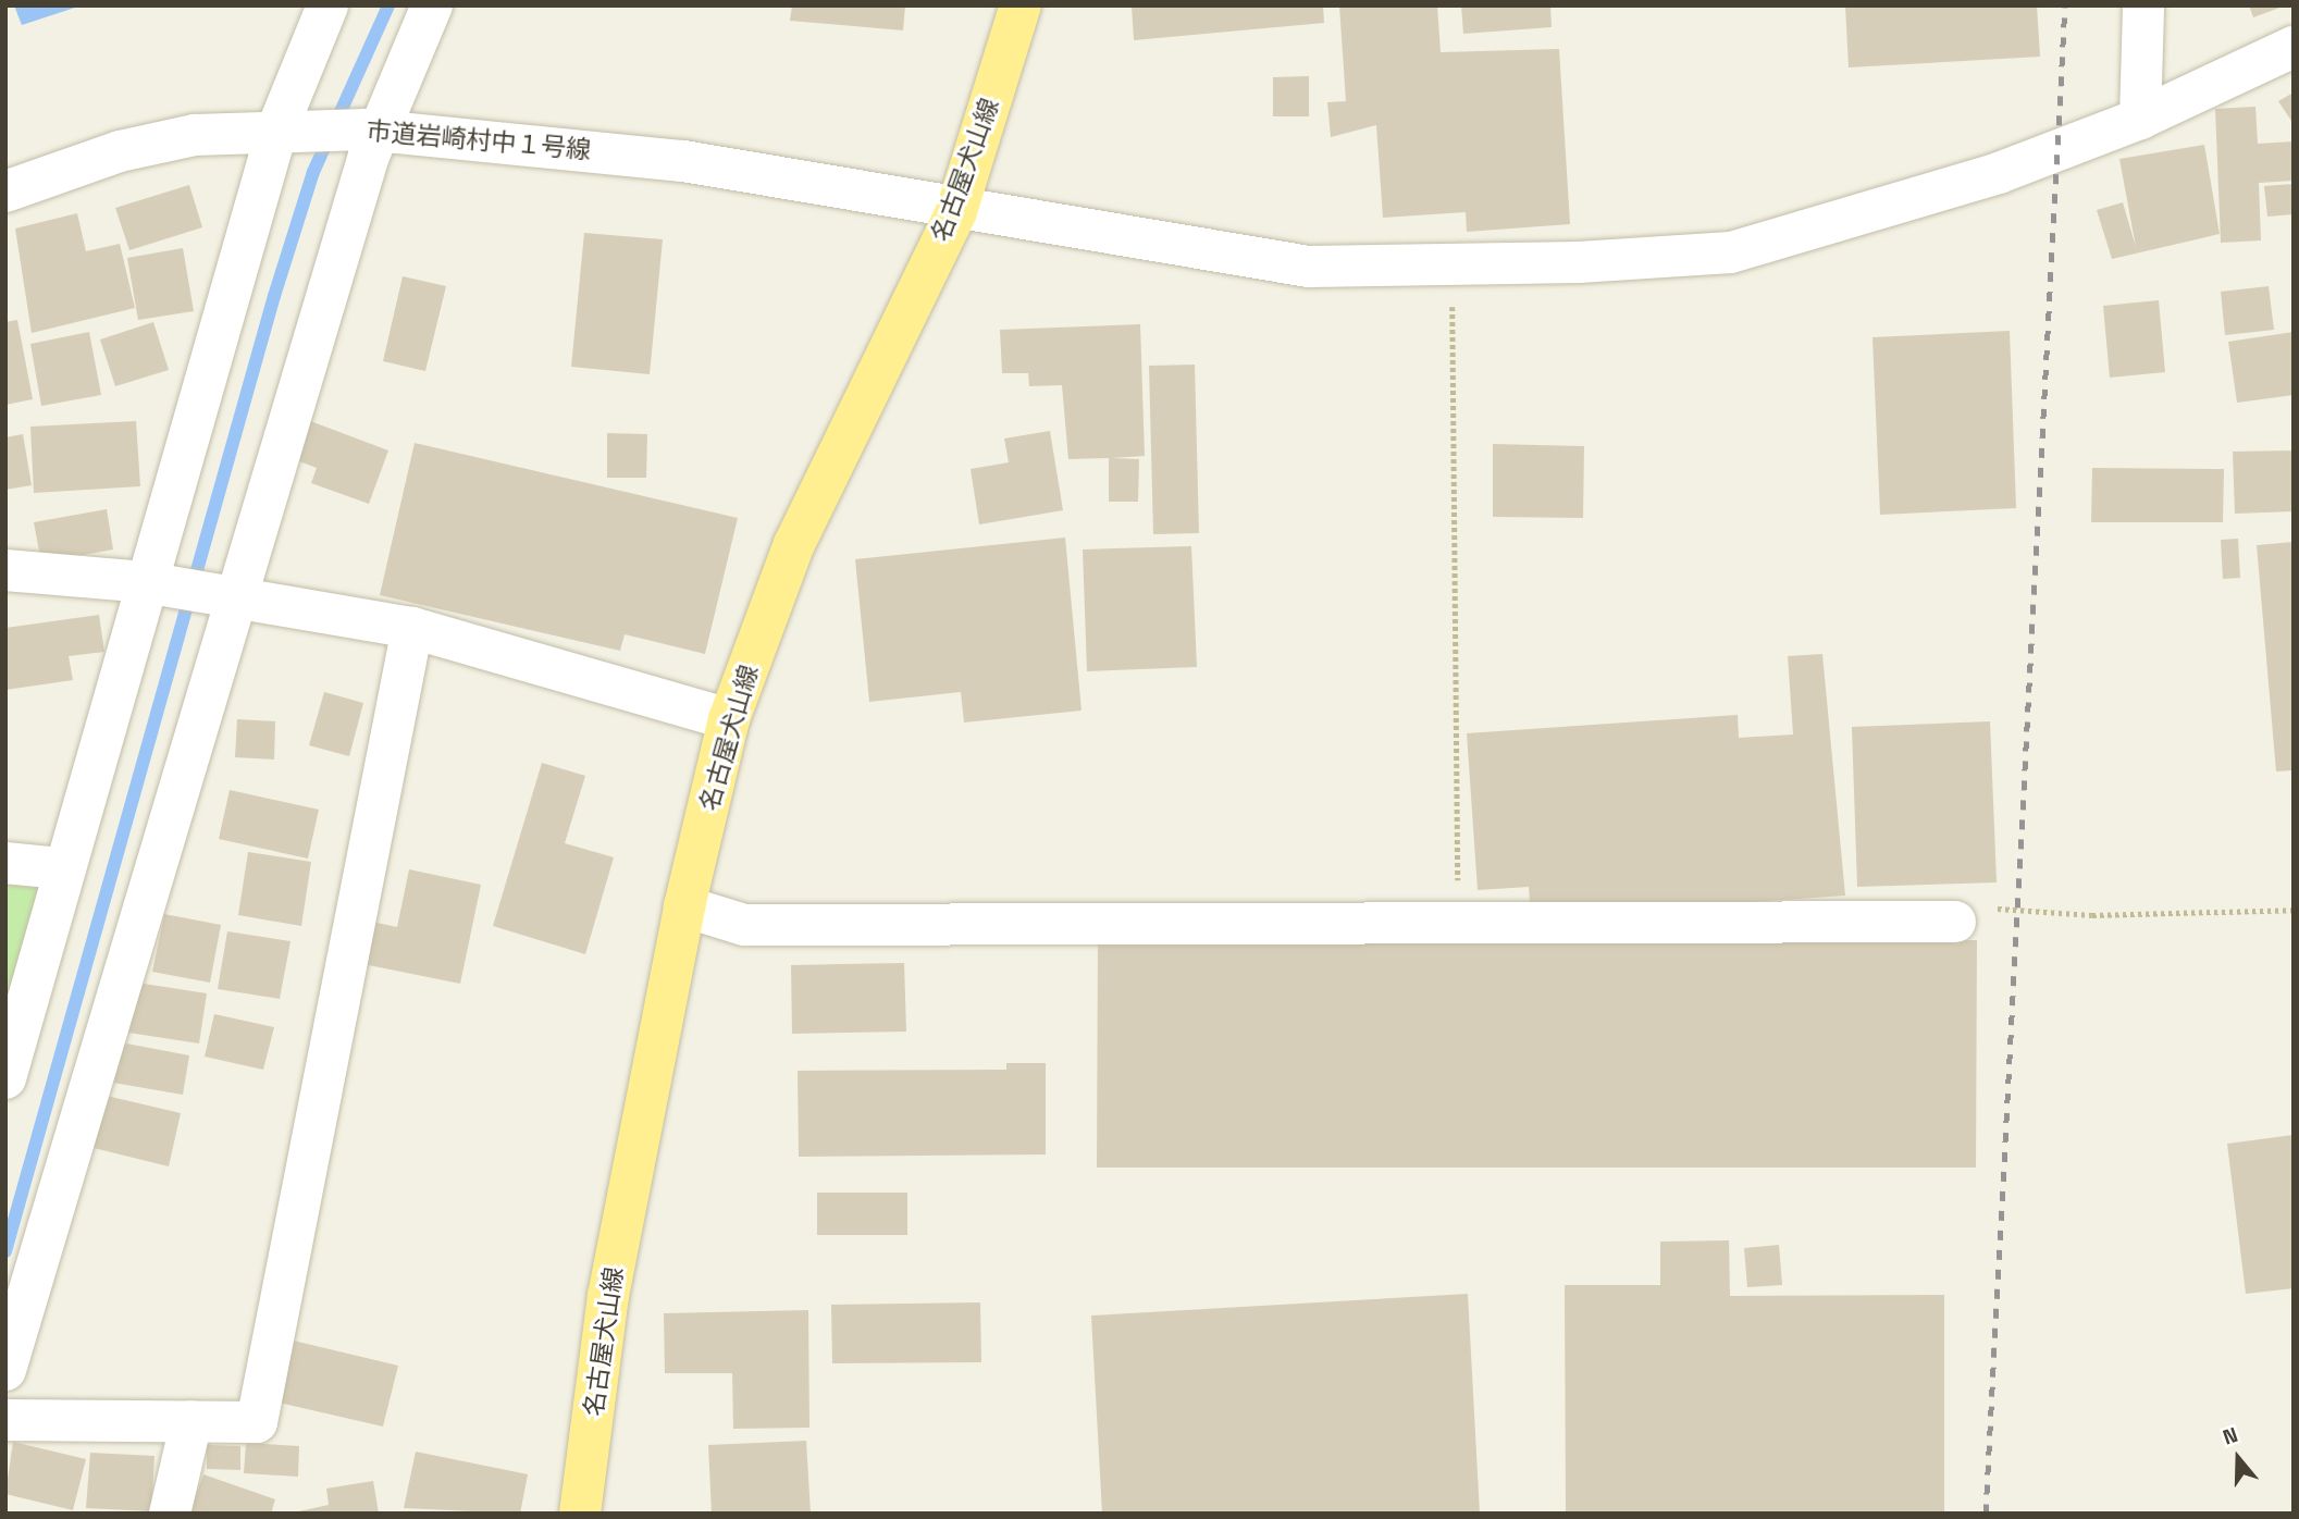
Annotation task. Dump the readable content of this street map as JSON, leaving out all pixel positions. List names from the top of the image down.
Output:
{
  "streets": {
    "main road": ["名古屋犬山線"],
    "street": ["市道岩崎村中１号線"]
  },
  "crossings": [
    ["市道岩崎村中１号線", "名古屋犬山線"]
  ],
  "north": "top"
}
